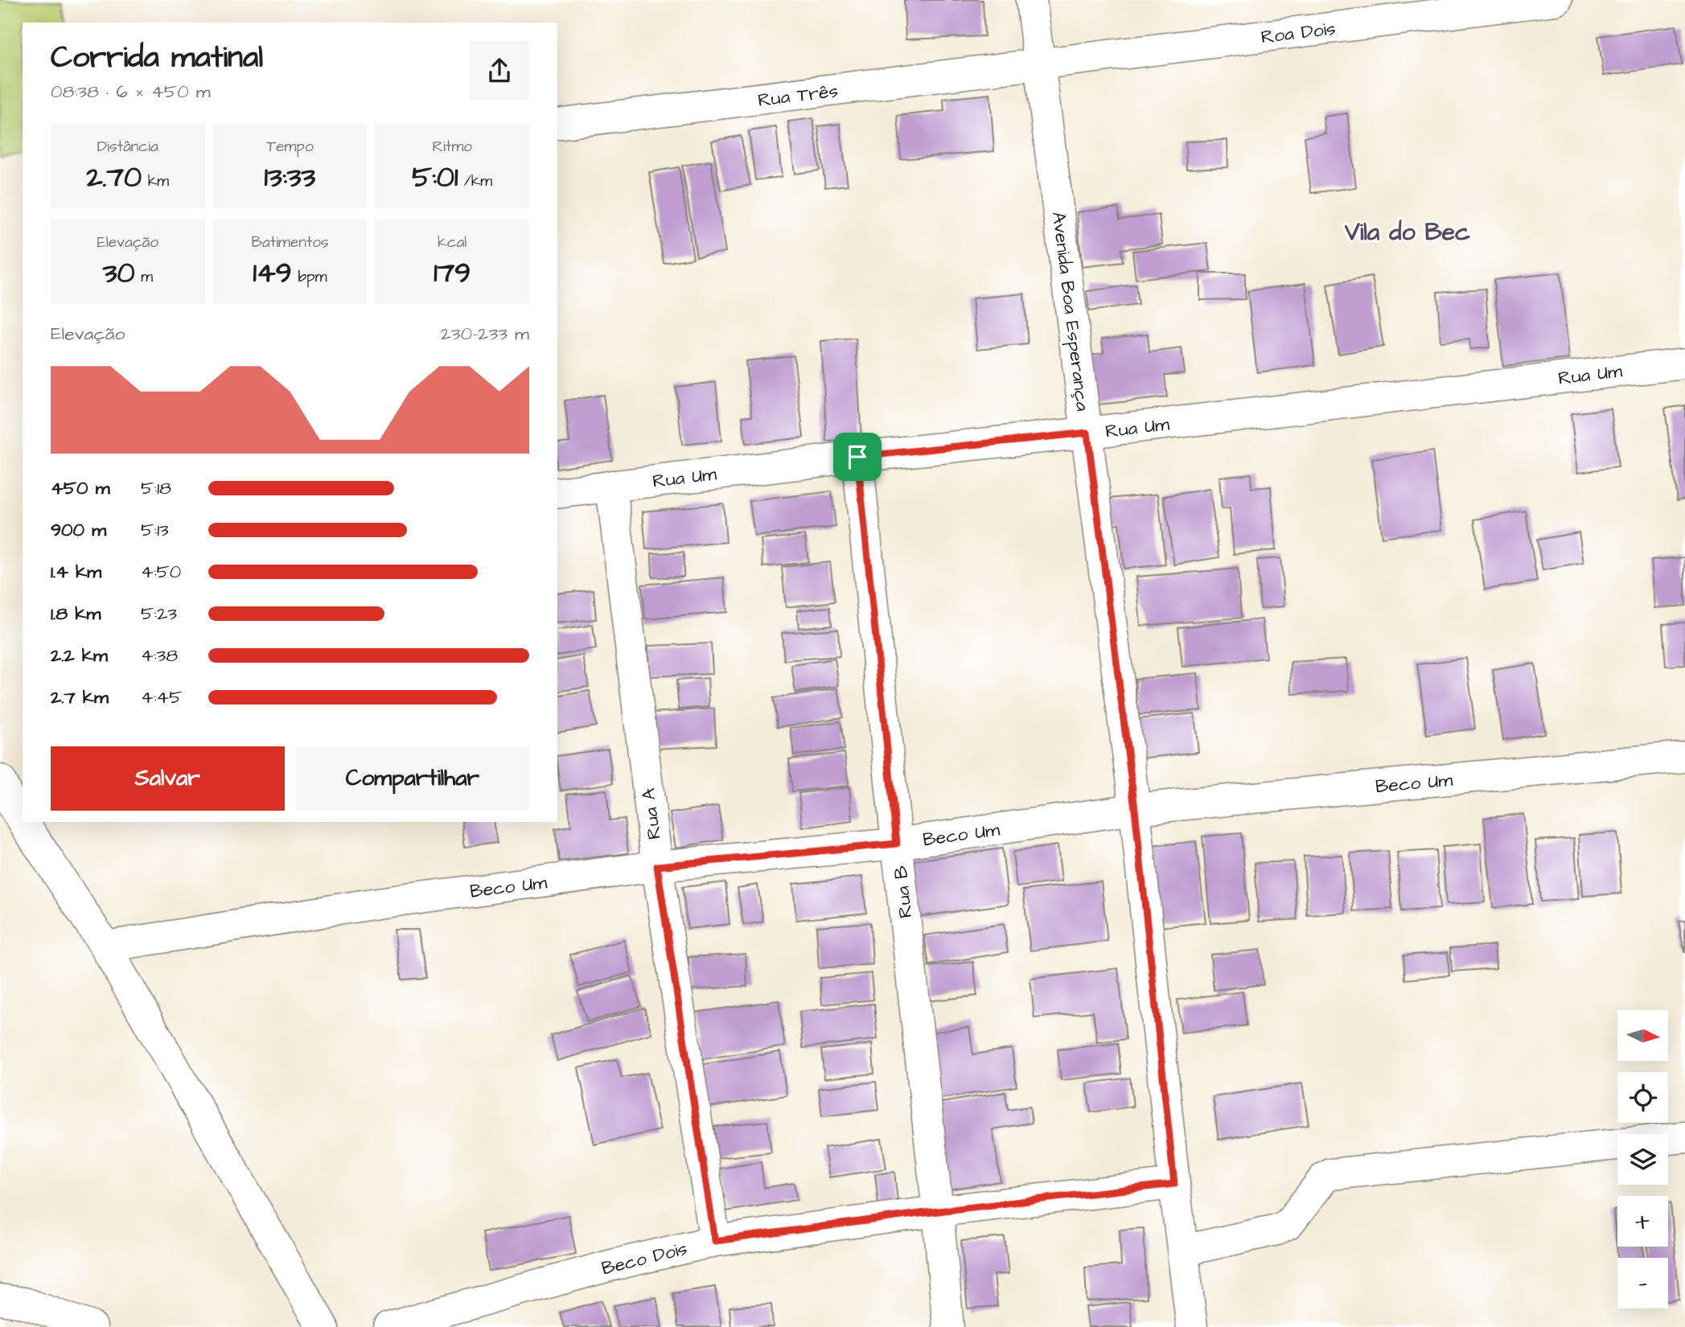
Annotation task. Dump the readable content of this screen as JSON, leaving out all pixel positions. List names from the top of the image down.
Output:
{
  "streets": {
    "street": [
      "Roa Dois",
      "Rua Três",
      "Avenida Boa Esperança",
      "Rua Um",
      "Beco Um",
      "Rua A",
      "Rua B",
      "Beco Dois"
    ]
  },
  "crossings": [
    ["Roa Dois", "Rua Três"],
    ["Roa Dois", "Avenida Boa Esperança"],
    ["Rua Três", "Avenida Boa Esperança"],
    ["Avenida Boa Esperança", "Rua Um"],
    ["Avenida Boa Esperança", "Beco Um"],
    ["Avenida Boa Esperança", "Beco Dois"],
    ["Rua Um", "Rua A"],
    ["Rua Um", "Rua B"],
    ["Beco Um", "Rua A"],
    ["Beco Um", "Rua B"],
    ["Rua A", "Beco Dois"],
    ["Rua B", "Beco Dois"]
  ],
  "districts": ["Vila do Bec"],
  "north": "right",
  "page": {
    "heading": ["Corrida matinal", "08:38 · 6 × 450 m"],
    "stats": [
      ["Distância", "2.70 km"],
      ["Tempo", "13:33"],
      ["Ritmo", "5:01 /km"],
      ["Elevação", "30 m"],
      ["Batimentos", "149 bpm"],
      ["kcal", "179"]
    ],
    "chart": ["Elevação", "230–233 m"],
    "list": [
      {
        "name": "450 m",
        "note": "5:18"
      },
      {
        "name": "900 m",
        "note": "5:13"
      },
      {
        "name": "1.4 km",
        "note": "4:50"
      },
      {
        "name": "1.8 km",
        "note": "5:23"
      },
      {
        "name": "2.2 km",
        "note": "4:38"
      },
      {
        "name": "2.7 km",
        "note": "4:45"
      }
    ],
    "buttons": ["Salvar", "Compartilhar"],
    "map_buttons": ["+", "−"]
  }
}
